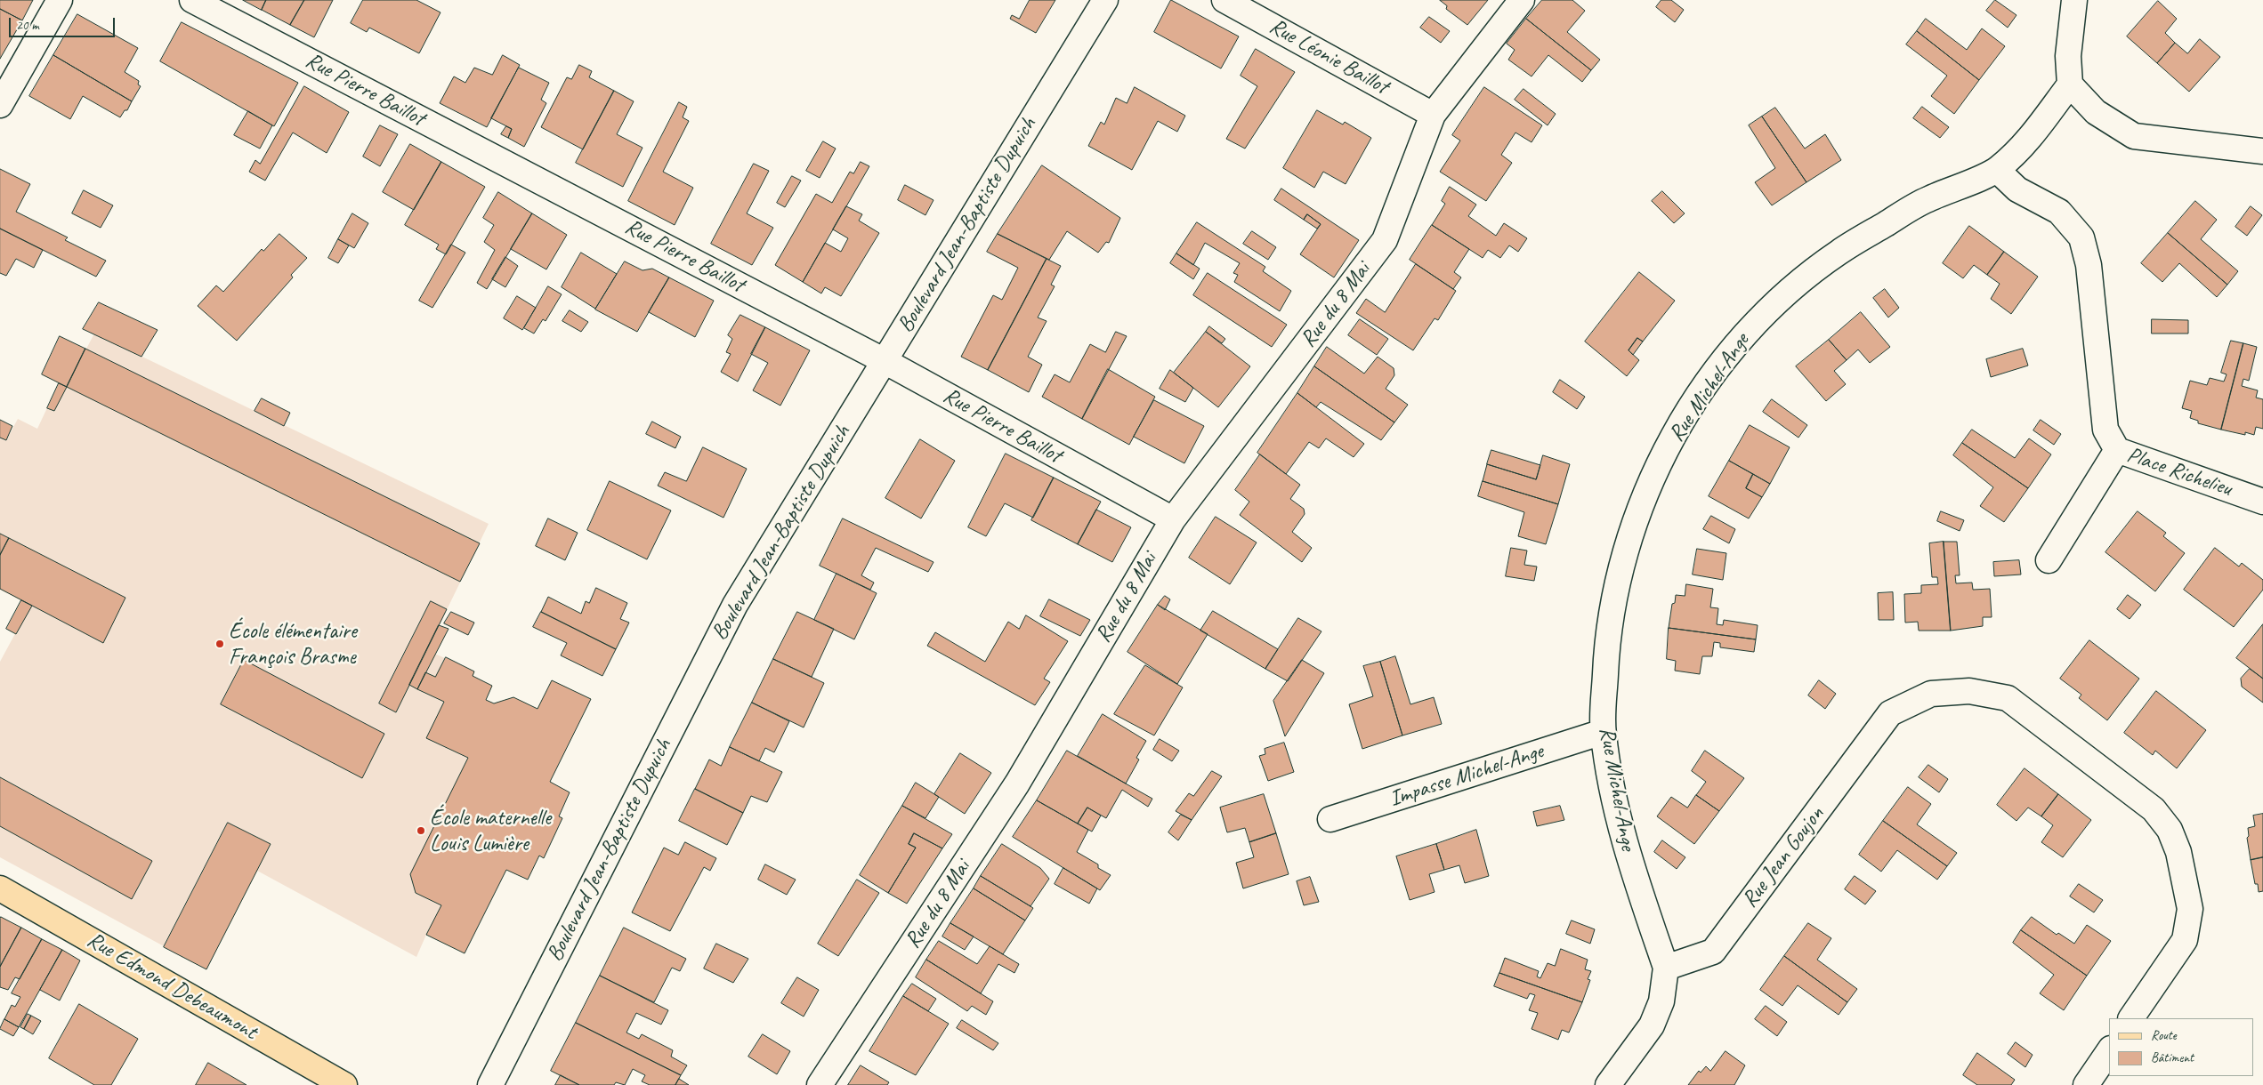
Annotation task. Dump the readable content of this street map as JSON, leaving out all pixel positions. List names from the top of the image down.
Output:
{
  "streets": {
    "main road": ["Rue Edmond Debeaumont"],
    "street": [
      "Rue Léonie Baillot",
      "Rue Pierre Baillot",
      "Boulevard Jean-Baptiste Dupuich",
      "Rue du 8 Mai",
      "Rue Michel-Ange",
      "Place Richelieu",
      "Impasse Michel-Ange",
      "Rue Jean Goujon"
    ]
  },
  "crossings": [
    ["Rue Léonie Baillot", "Rue du 8 Mai"],
    ["Rue Pierre Baillot", "Boulevard Jean-Baptiste Dupuich"],
    ["Rue Pierre Baillot", "Rue du 8 Mai"],
    ["Rue Michel-Ange", "Impasse Michel-Ange"],
    ["Rue Michel-Ange", "Rue Jean Goujon"]
  ],
  "places": ["École élémentaire François Brasme", "École maternelle Louis Lumière"],
  "legend": ["Route", "Bâtiment"],
  "scale_bar": "20 m"
}
